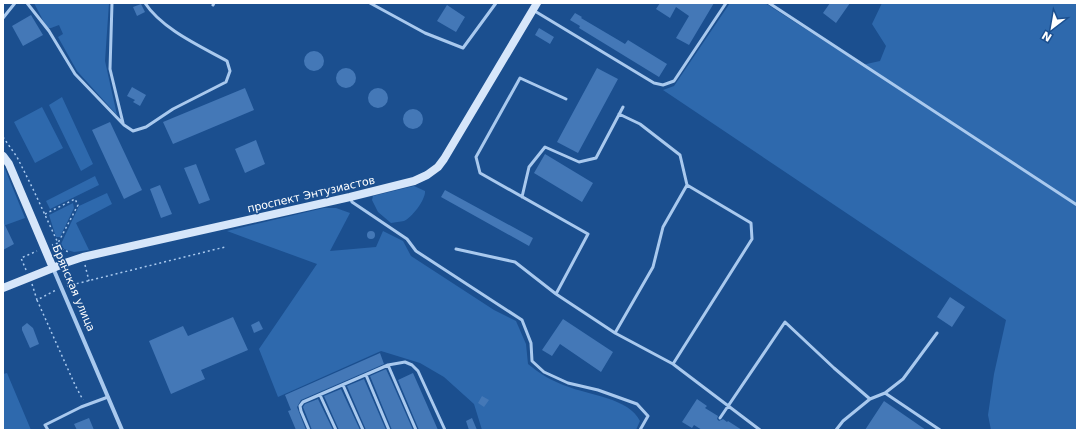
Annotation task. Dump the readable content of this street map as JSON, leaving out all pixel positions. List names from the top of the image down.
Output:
{
  "streets": {
    "street": ["проспект Энтузиастов", "Брянская улица"]
  },
  "crossings": [
    ["проспект Энтузиастов", "Брянская улица"]
  ],
  "north": "bottom left"
}
